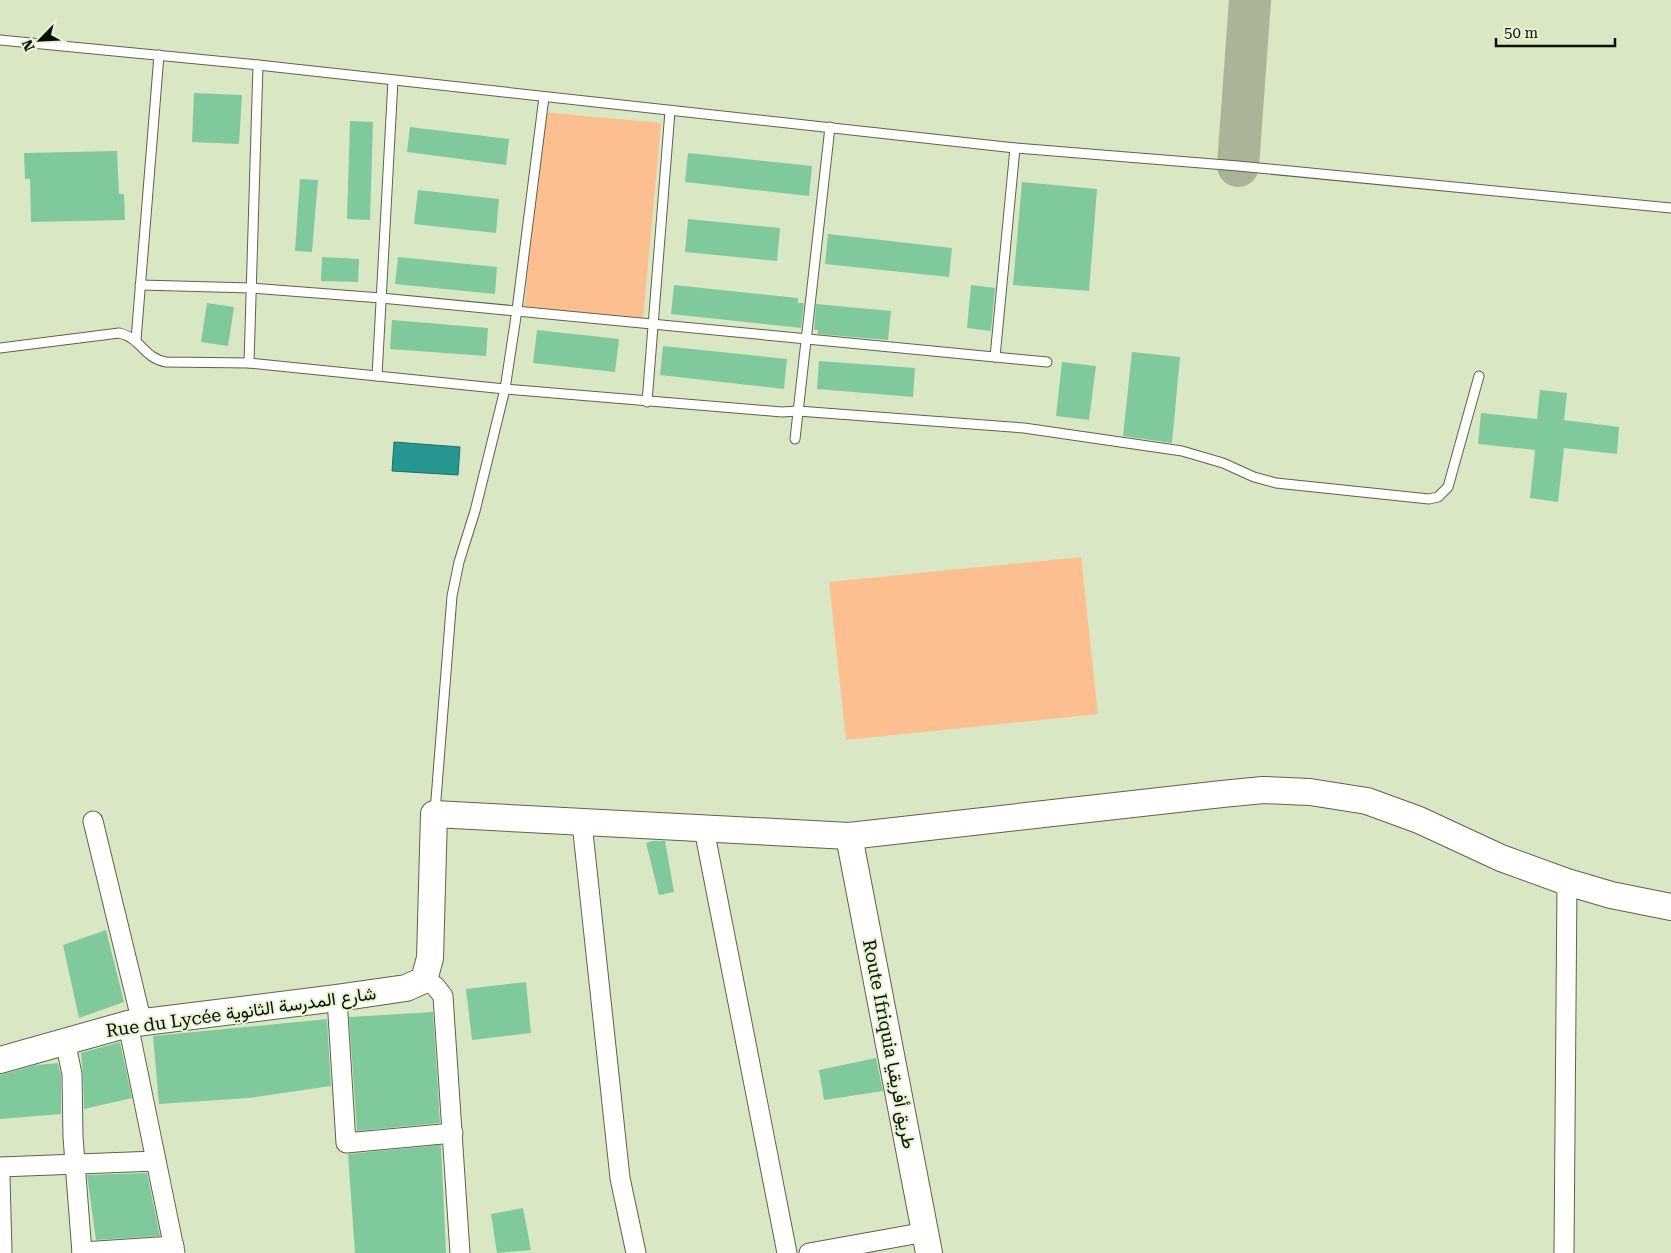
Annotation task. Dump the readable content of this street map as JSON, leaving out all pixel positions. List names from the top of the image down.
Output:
{
  "streets": {
    "street": ["Rue du Lycée شارع المدرسة الثانوية", "Route Ifriquia طريق أفريقيا"]
  },
  "scale_bar": "50 m",
  "north": "bottom left"
}
